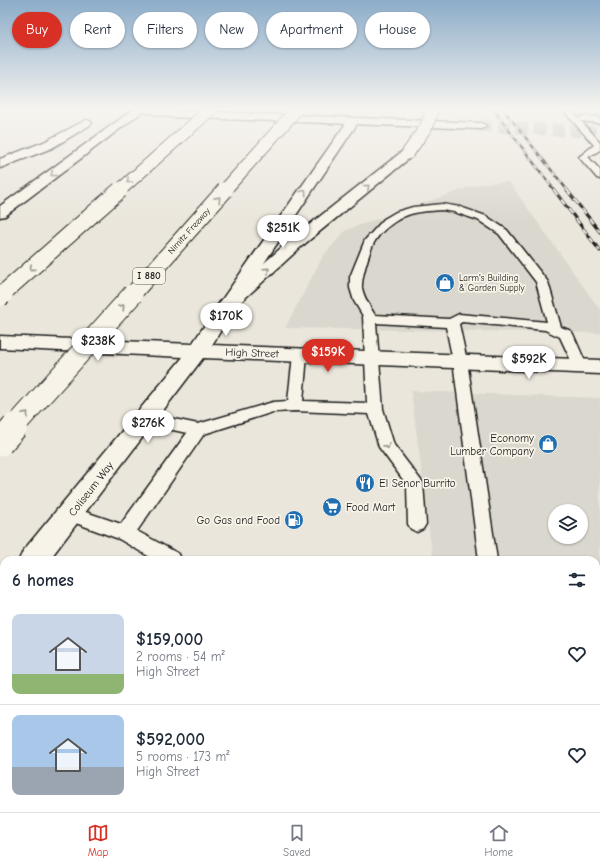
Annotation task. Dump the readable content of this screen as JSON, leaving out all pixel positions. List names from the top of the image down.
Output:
{
  "streets": {
    "main road": [
      "Nimitz Freeway",
      "I 880",
      "High Street",
      "Coliseum Way"
    ]
  },
  "crossings": [
    ["High Street", "Coliseum Way"]
  ],
  "places": {
    "shop": ["Larm's Building & Garden Supply", "Economy Lumber Company"],
    "restaurant": ["El Senor Burrito"],
    "supermarket": ["Food Mart"],
    "fuel station": ["Go Gas and Food"]
  },
  "page": {
    "chip": [
      "Buy",
      "Rent",
      "Filters",
      "New",
      "Apartment",
      "House"
    ],
    "price": [
      "$251K",
      "$170K",
      "$238K",
      "$159K",
      "$592K",
      "$276K"
    ],
    "heading": "6 homes",
    "list": [
      {
        "name": "$159,000",
        "note": "2 rooms · 54 m² · High Street"
      },
      {
        "name": "$592,000",
        "note": "5 rooms · 173 m² · High Street"
      }
    ],
    "tabs": ["Map", "Saved", "Home"]
  }
}
